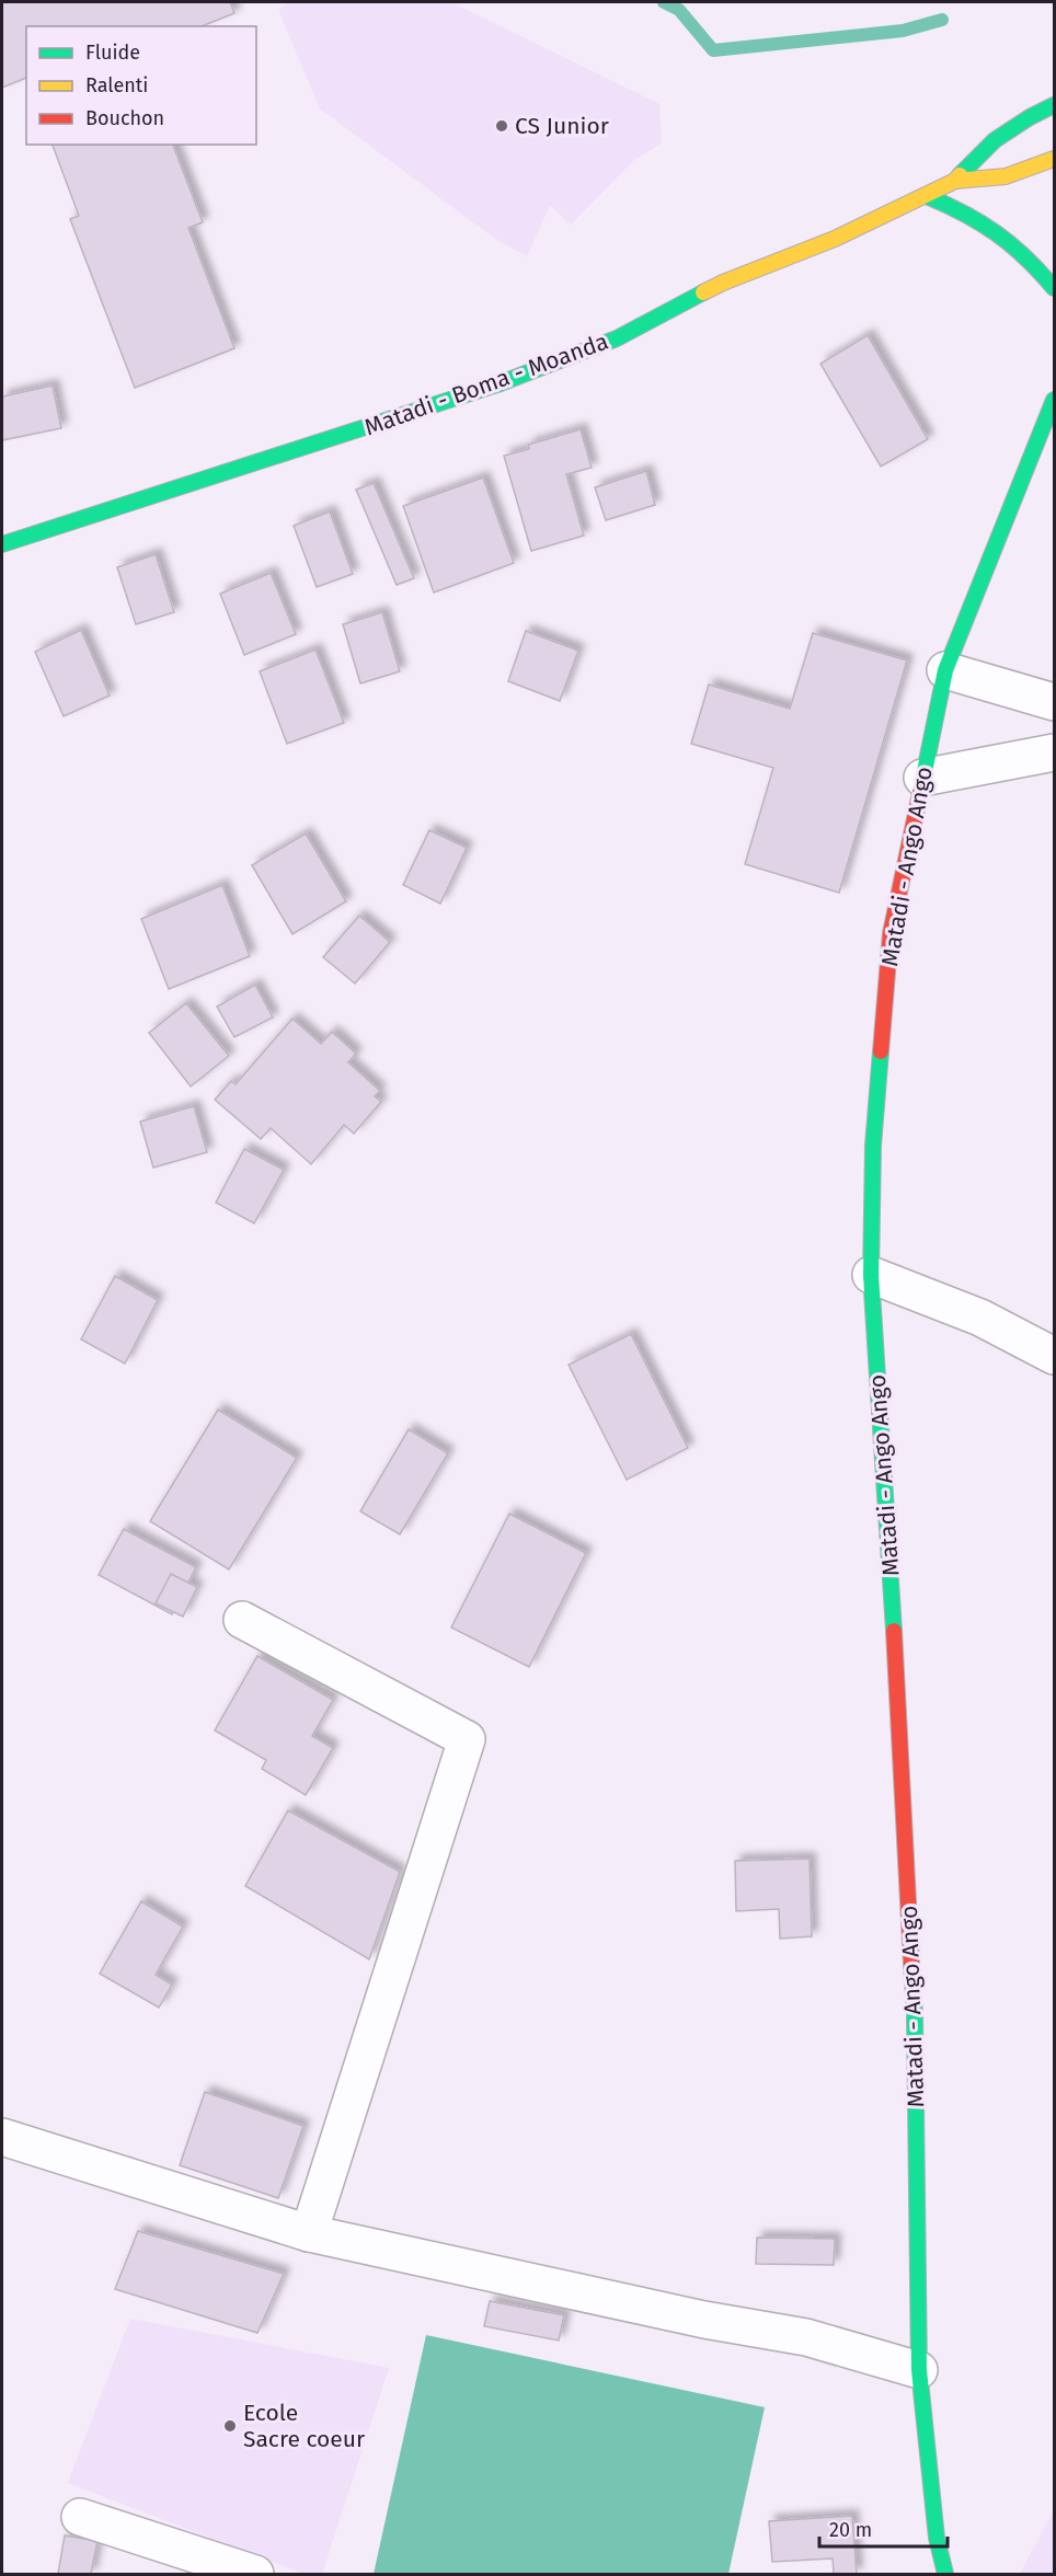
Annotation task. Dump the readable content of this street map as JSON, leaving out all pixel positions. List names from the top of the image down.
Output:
{
  "streets": {
    "highway": ["Matadi - Boma - Moanda", "Matadi - Ango Ango"]
  },
  "places": ["CS Junior", "Ecole Sacre coeur"],
  "legend": ["Fluide", "Ralenti", "Bouchon"],
  "scale_bar": "20 m"
}
